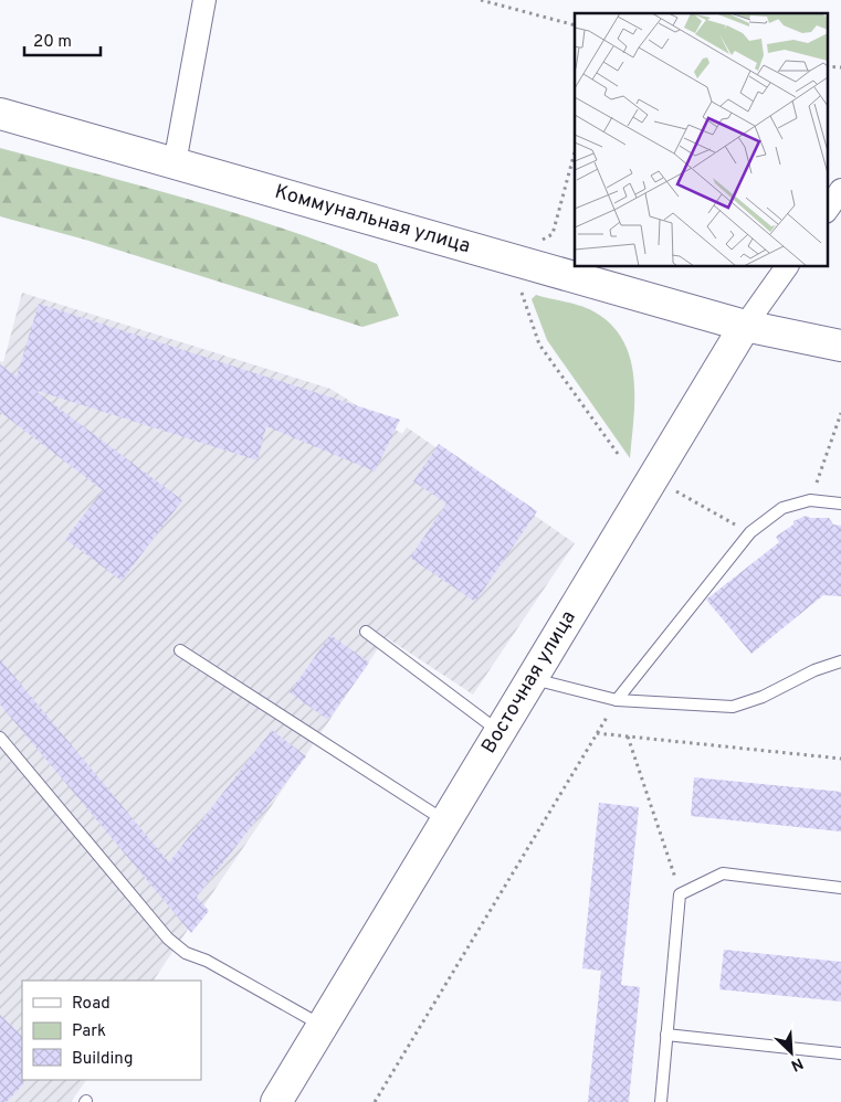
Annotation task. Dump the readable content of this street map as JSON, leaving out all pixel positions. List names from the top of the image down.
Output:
{
  "streets": {
    "main road": ["Коммунальная улица", "Восточная улица"]
  },
  "crossings": [
    ["Коммунальная улица", "Восточная улица"]
  ],
  "legend": ["Road", "Park", "Building"],
  "scale_bar": "20 m",
  "north": "bottom right"
}
